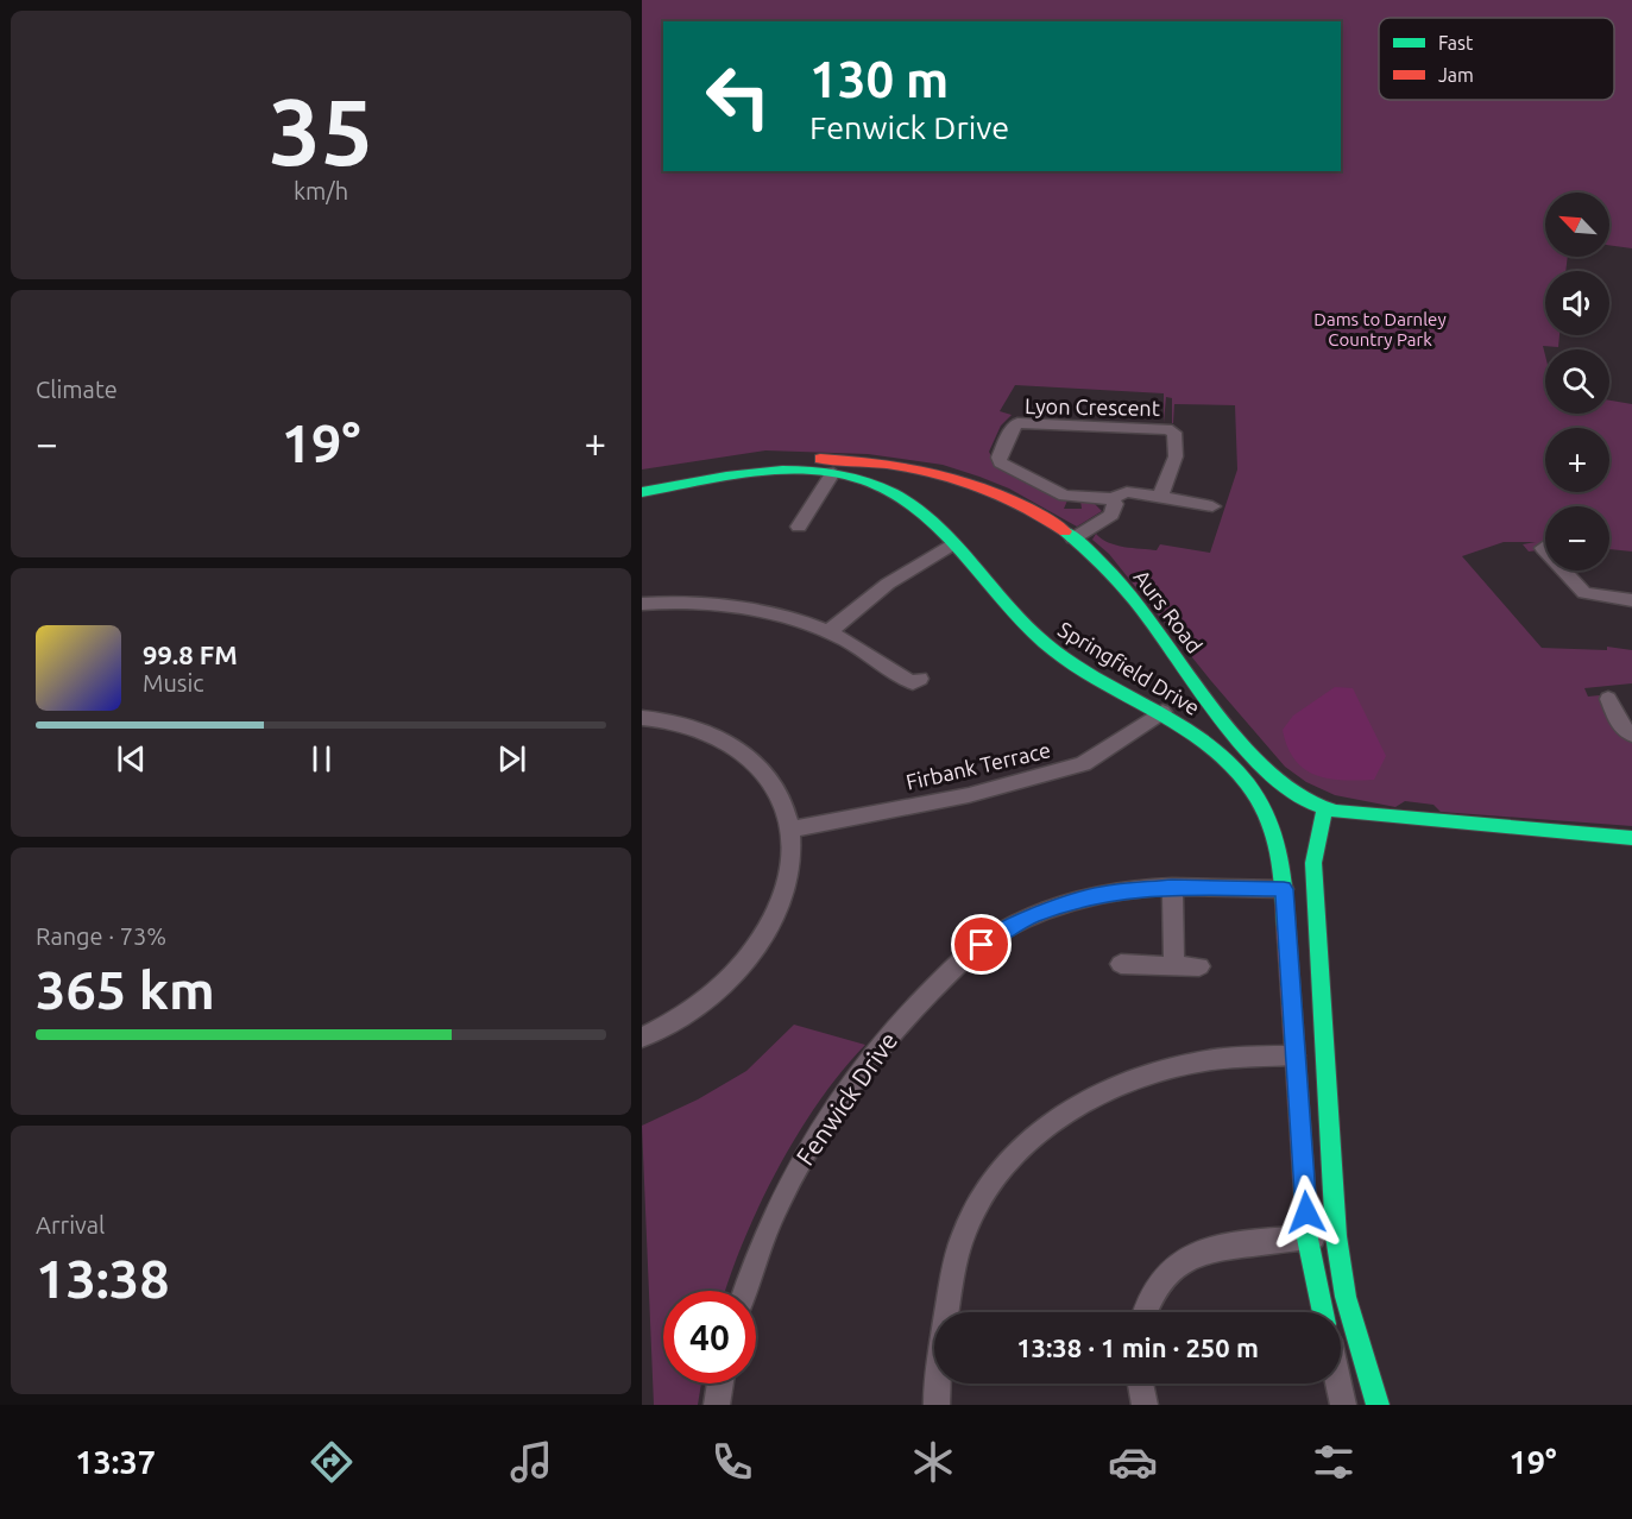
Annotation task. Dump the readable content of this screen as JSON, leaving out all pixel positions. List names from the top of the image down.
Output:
{
  "streets": {
    "street": [
      "Lyon Crescent",
      "Aurs Road",
      "Springfield Drive",
      "Firbank Terrace",
      "Fenwick Drive"
    ]
  },
  "crossings": [
    ["Springfield Drive", "Firbank Terrace"],
    ["Springfield Drive", "Fenwick Drive"]
  ],
  "parks": ["Dams to Darnley Country Park"],
  "legend": ["Fast", "Jam"],
  "north": "top left",
  "page": {
    "tile": [
      ["35", "km/h"],
      "Climate",
      ["Range · 73%", "365 km"],
      ["Arrival", "13:38"]
    ],
    "turn": ["130 m", "Fenwick Drive"],
    "map_buttons": ["+", "−"],
    "heat": ["−", "19°", "+"],
    "song": ["99.8 FM", "Music"],
    "limit": "40",
    "trip": "13:38 · 1 min · 250 m",
    "tabs": ["13:37", "19°"]
  }
}
